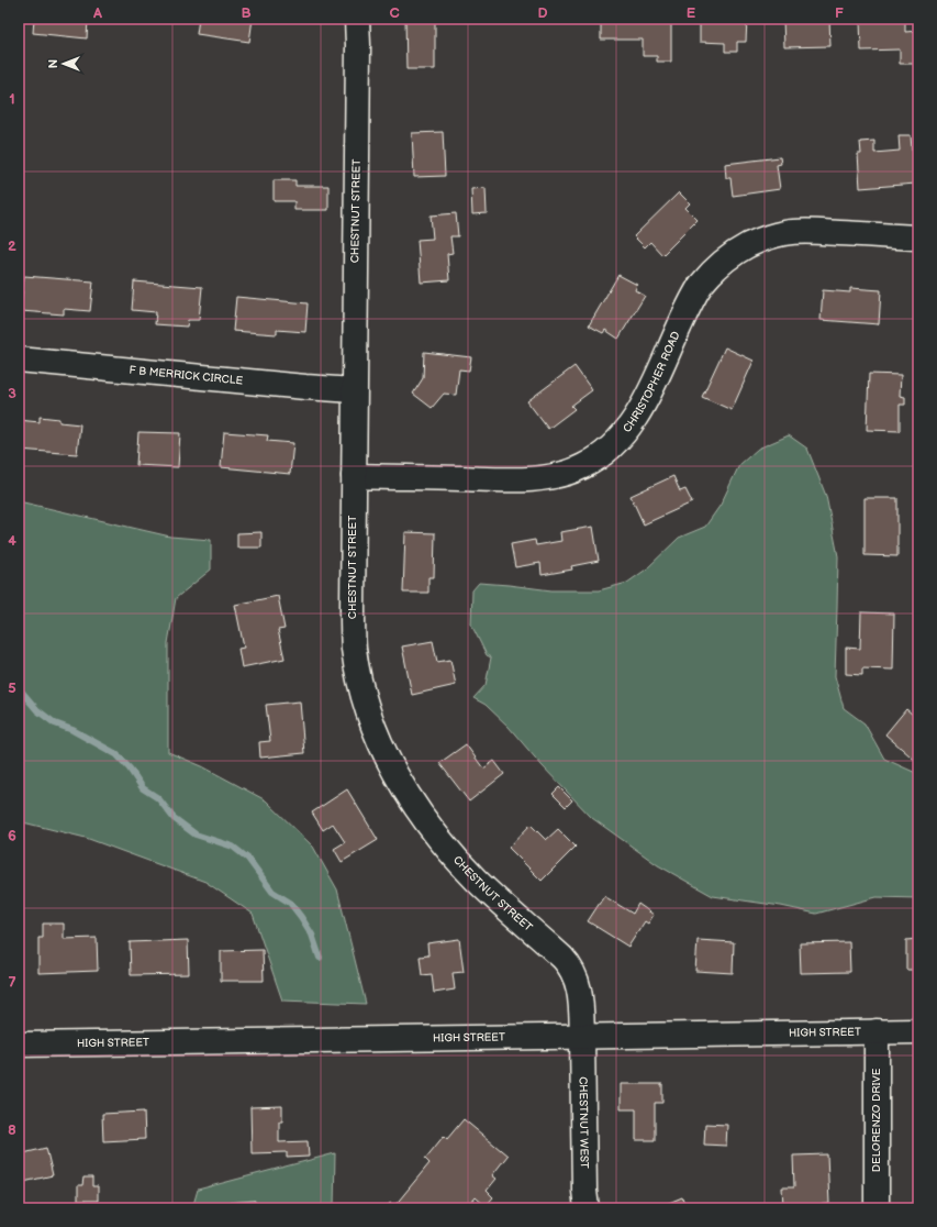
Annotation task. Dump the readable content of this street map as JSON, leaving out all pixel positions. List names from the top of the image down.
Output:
{
  "streets": {
    "main road": [
      "CHESTNUT STREET",
      "F B MERRICK CIRCLE",
      "CHRISTOPHER ROAD",
      "HIGH STREET",
      "DELORENZO DRIVE",
      "CHESTNUT WEST"
    ]
  },
  "crossings": [
    ["CHESTNUT STREET", "F B MERRICK CIRCLE"],
    ["CHESTNUT STREET", "CHRISTOPHER ROAD"],
    ["CHESTNUT STREET", "HIGH STREET"],
    ["CHESTNUT STREET", "CHESTNUT WEST"],
    ["HIGH STREET", "DELORENZO DRIVE"],
    ["HIGH STREET", "CHESTNUT WEST"]
  ],
  "north": "left",
  "grid": {
    "columns": [
      "A",
      "B",
      "C",
      "D",
      "E",
      "F"
    ],
    "rows": [
      "1",
      "2",
      "3",
      "4",
      "5",
      "6",
      "7",
      "8"
    ]
  }
}
